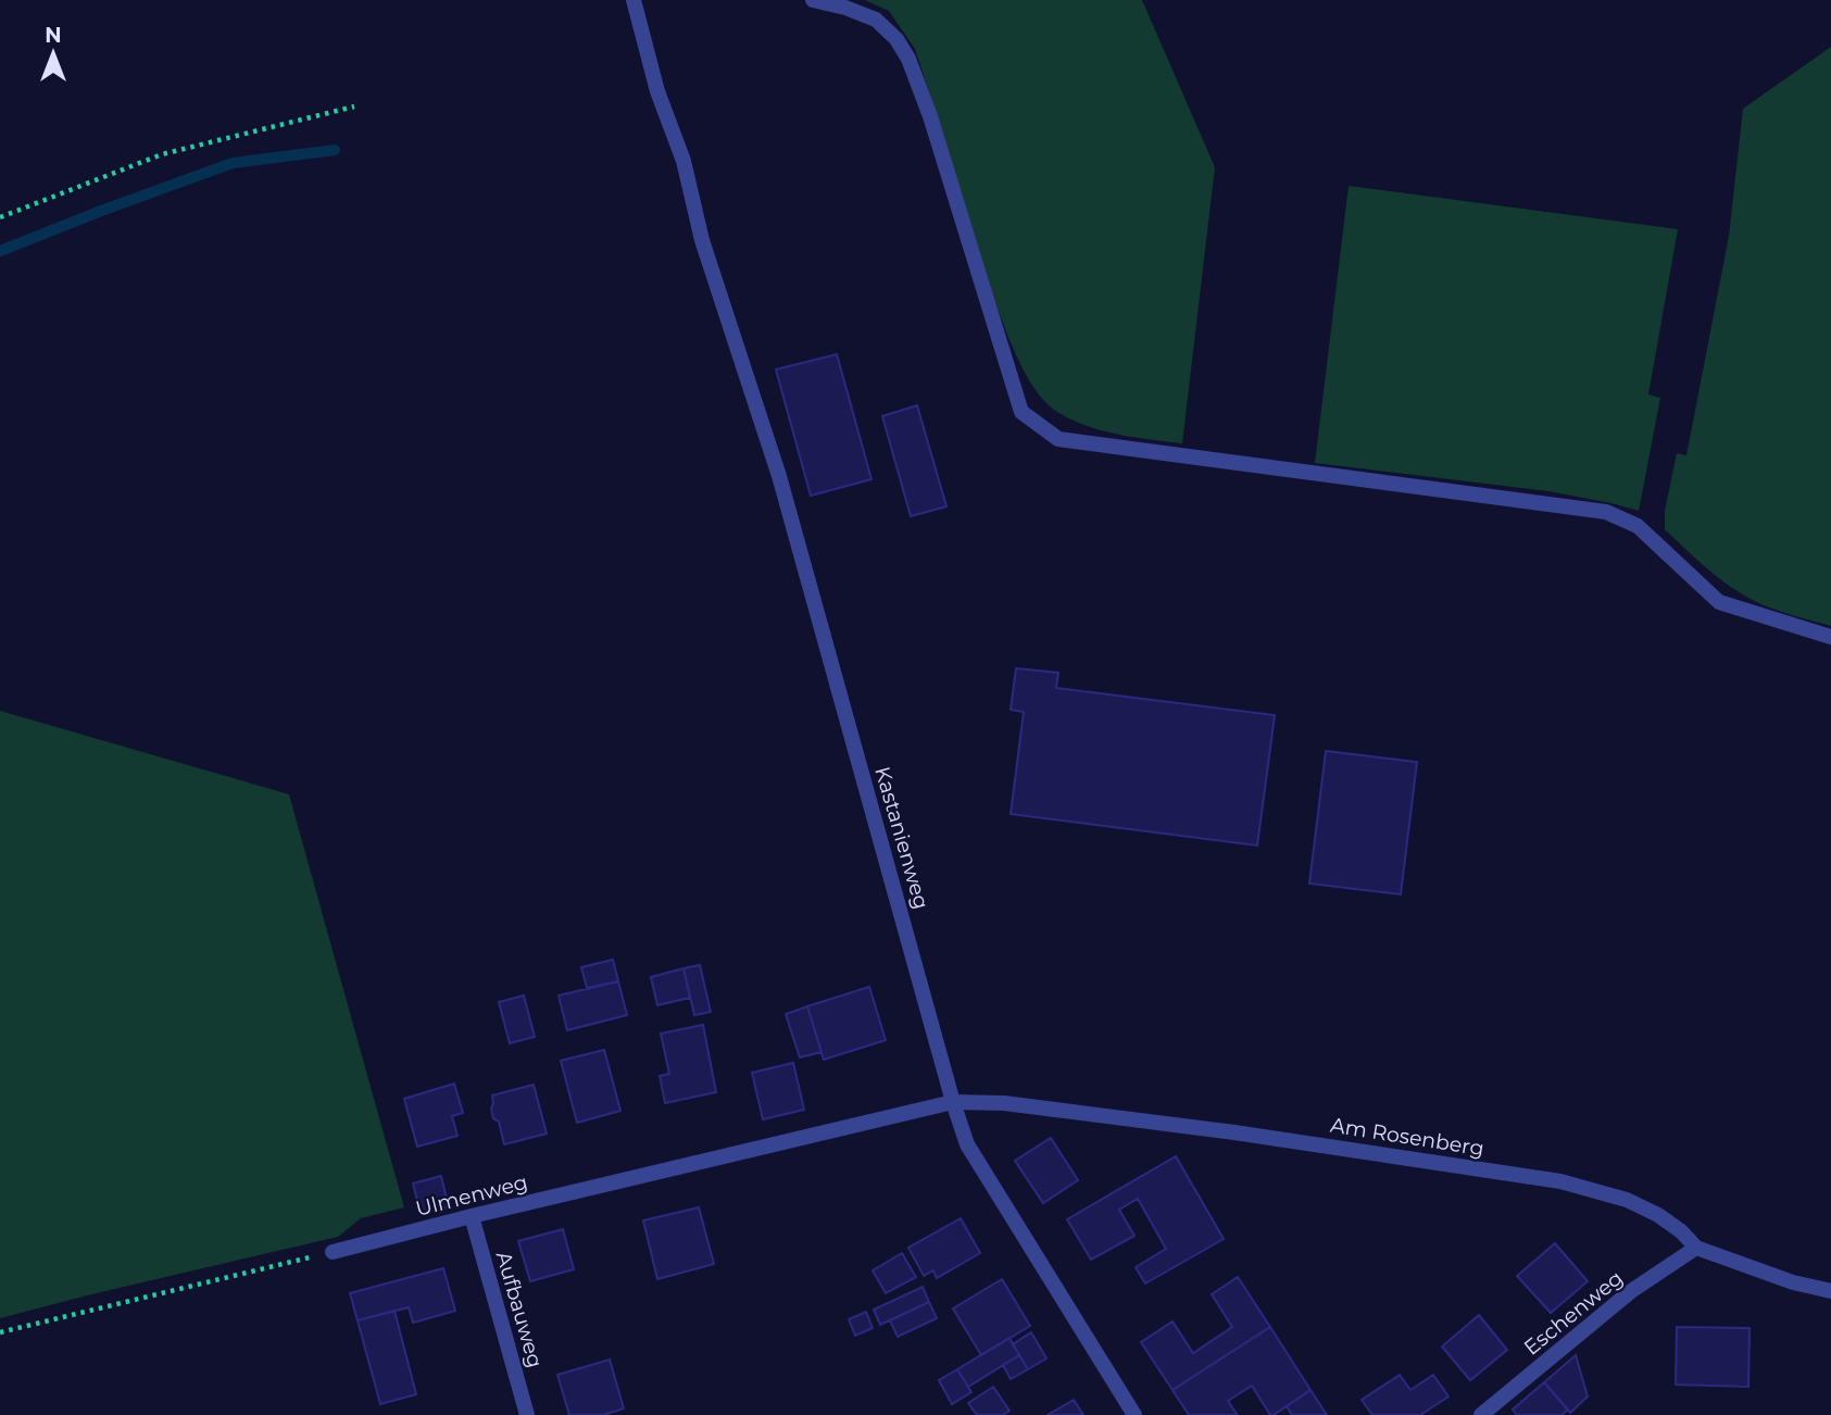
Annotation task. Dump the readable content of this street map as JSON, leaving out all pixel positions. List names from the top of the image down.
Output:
{
  "streets": {
    "street": [
      "Kastanienweg",
      "Am Rosenberg",
      "Ulmenweg",
      "Aufbauweg",
      "Eschenweg"
    ]
  },
  "crossings": [
    ["Kastanienweg", "Am Rosenberg"],
    ["Kastanienweg", "Ulmenweg"],
    ["Am Rosenberg", "Ulmenweg"],
    ["Am Rosenberg", "Eschenweg"],
    ["Ulmenweg", "Aufbauweg"]
  ],
  "north": "top"
}
